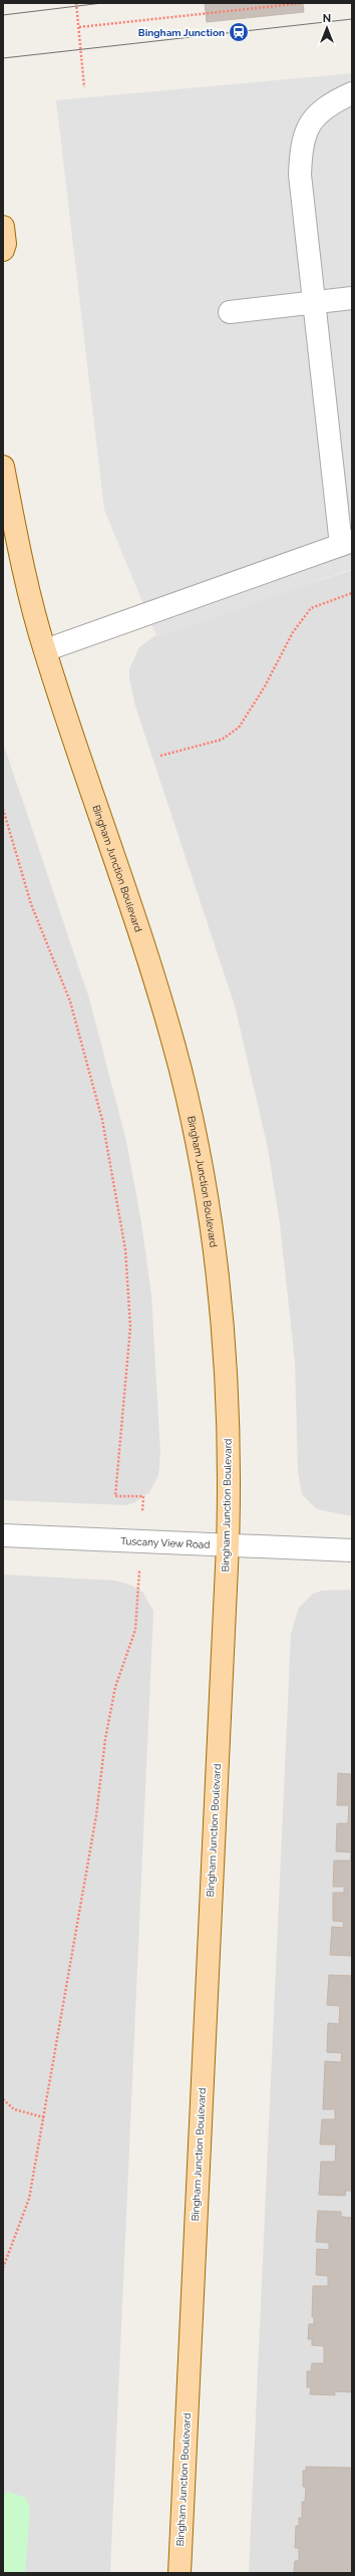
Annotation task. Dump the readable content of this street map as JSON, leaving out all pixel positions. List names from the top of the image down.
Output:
{
  "streets": {
    "main road": ["Bingham Junction Boulevard"],
    "street": ["Tuscany View Road"]
  },
  "crossings": [
    ["Bingham Junction Boulevard", "Tuscany View Road"]
  ],
  "places": {
    "station": ["Bingham Junction"]
  },
  "north": "top"
}
